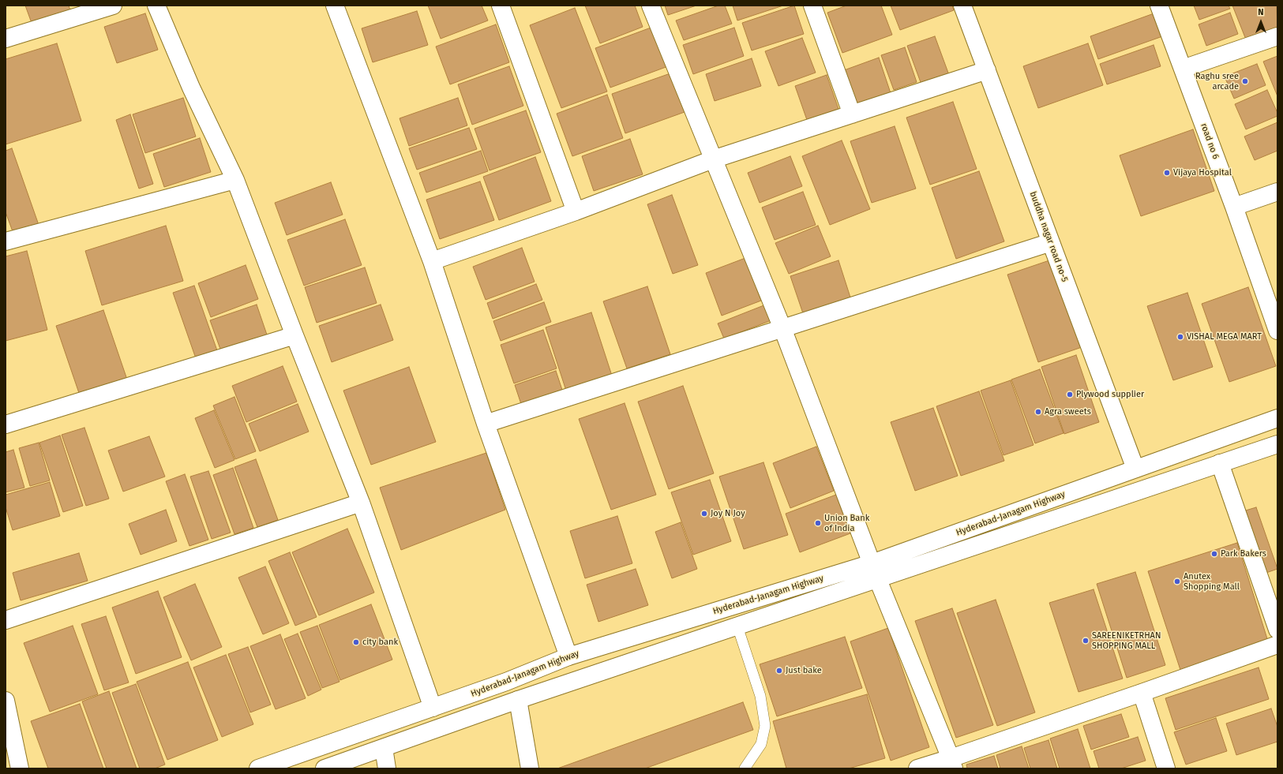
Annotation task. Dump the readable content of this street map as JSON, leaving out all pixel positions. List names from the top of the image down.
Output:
{
  "streets": {
    "main road": ["road no 6", "buddha nagar road no-5", "Hyderabad-Janagam Highway"]
  },
  "crossings": [
    ["buddha nagar road no-5", "Hyderabad-Janagam Highway"]
  ],
  "places": [
    "Raghu sree arcade",
    "Vijaya Hospital",
    "VISHAL MEGA MART",
    "Plywood supplier",
    "Agra sweets",
    "Joy N Joy",
    "Union Bank of India",
    "Park Bakers",
    "Anutex Shopping Mall",
    "SAREENIKETRHAN SHOPPING MALL",
    "city bank",
    "Just bake"
  ],
  "north": "top"
}
